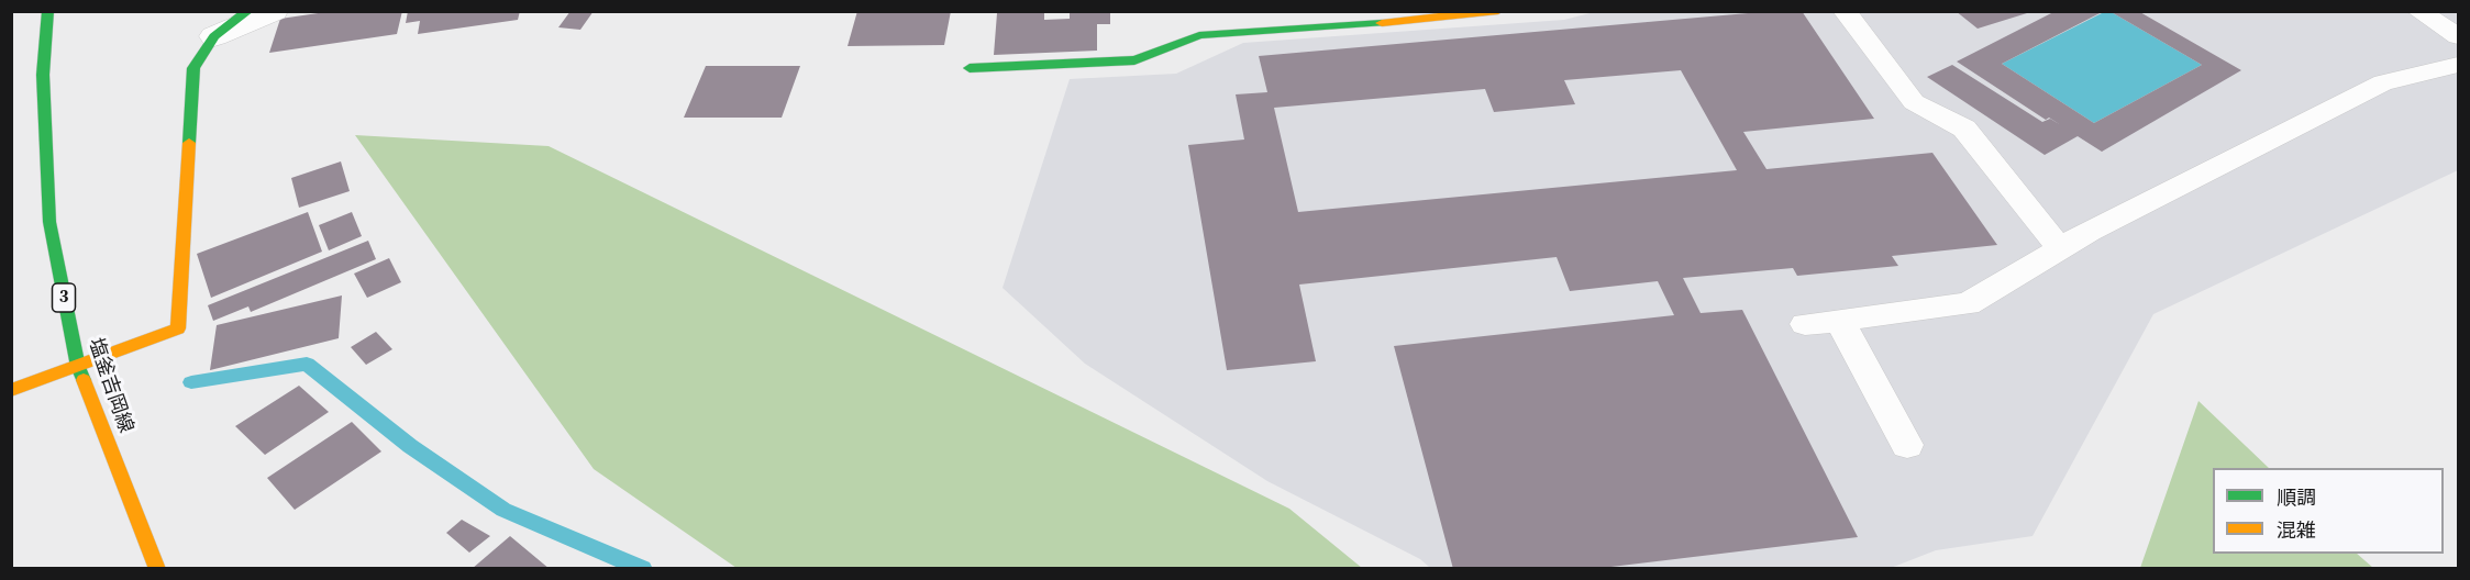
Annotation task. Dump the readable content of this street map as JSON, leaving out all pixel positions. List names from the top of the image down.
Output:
{
  "streets": {
    "street": ["3", "塩釜吉岡線"]
  },
  "legend": ["順調", "混雑"]
}
